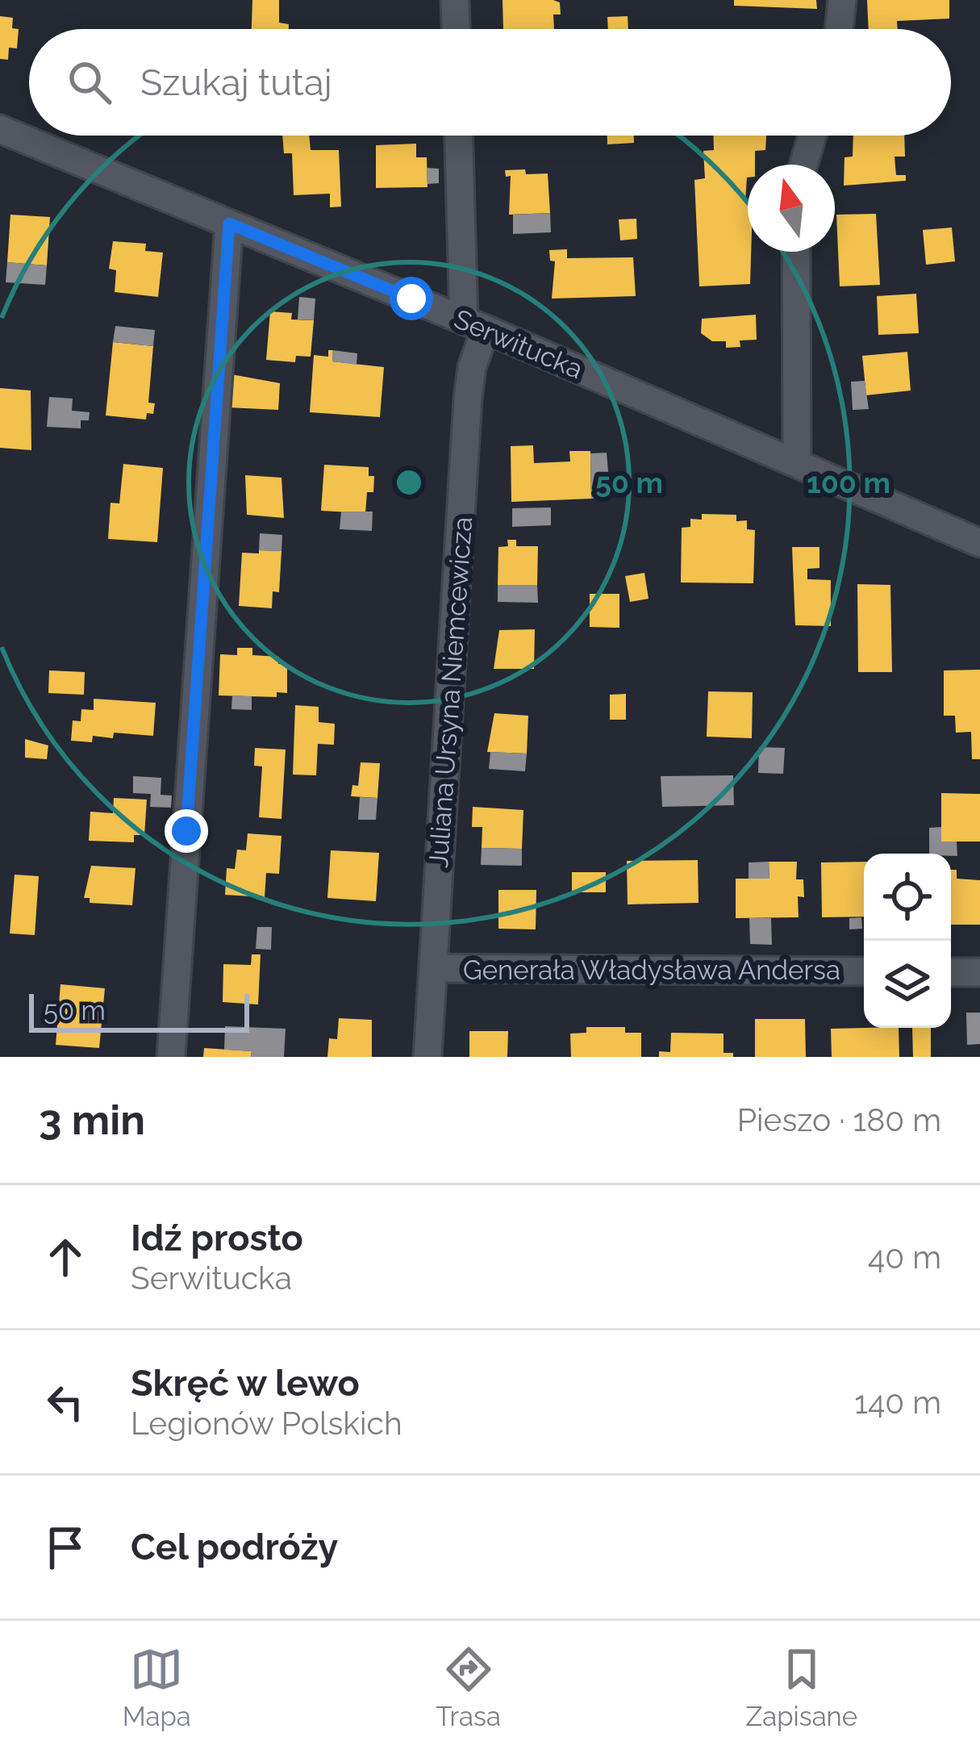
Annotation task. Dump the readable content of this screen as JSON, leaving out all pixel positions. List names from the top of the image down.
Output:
{
  "streets": {
    "street": ["Serwitucka", "Juliana Ursyna Niemcewicza", "Generała Władysława Andersa"]
  },
  "crossings": [
    ["Serwitucka", "Juliana Ursyna Niemcewicza"],
    ["Juliana Ursyna Niemcewicza", "Generała Władysława Andersa"]
  ],
  "scale_bar": "50 m",
  "north": "top",
  "page": {
    "search": "Szukaj tutaj",
    "scale": "50 m",
    "heading": ["3 min", "Pieszo · 180 m"],
    "list": [
      ["Idź prosto", "Serwitucka", "40 m"],
      ["Skręć w lewo", "Legionów Polskich", "140 m"],
      "Cel podróży"
    ],
    "nav": ["Mapa", "Trasa", "Zapisane"]
  },
  "rings": ["50 m", "100 m"]
}
